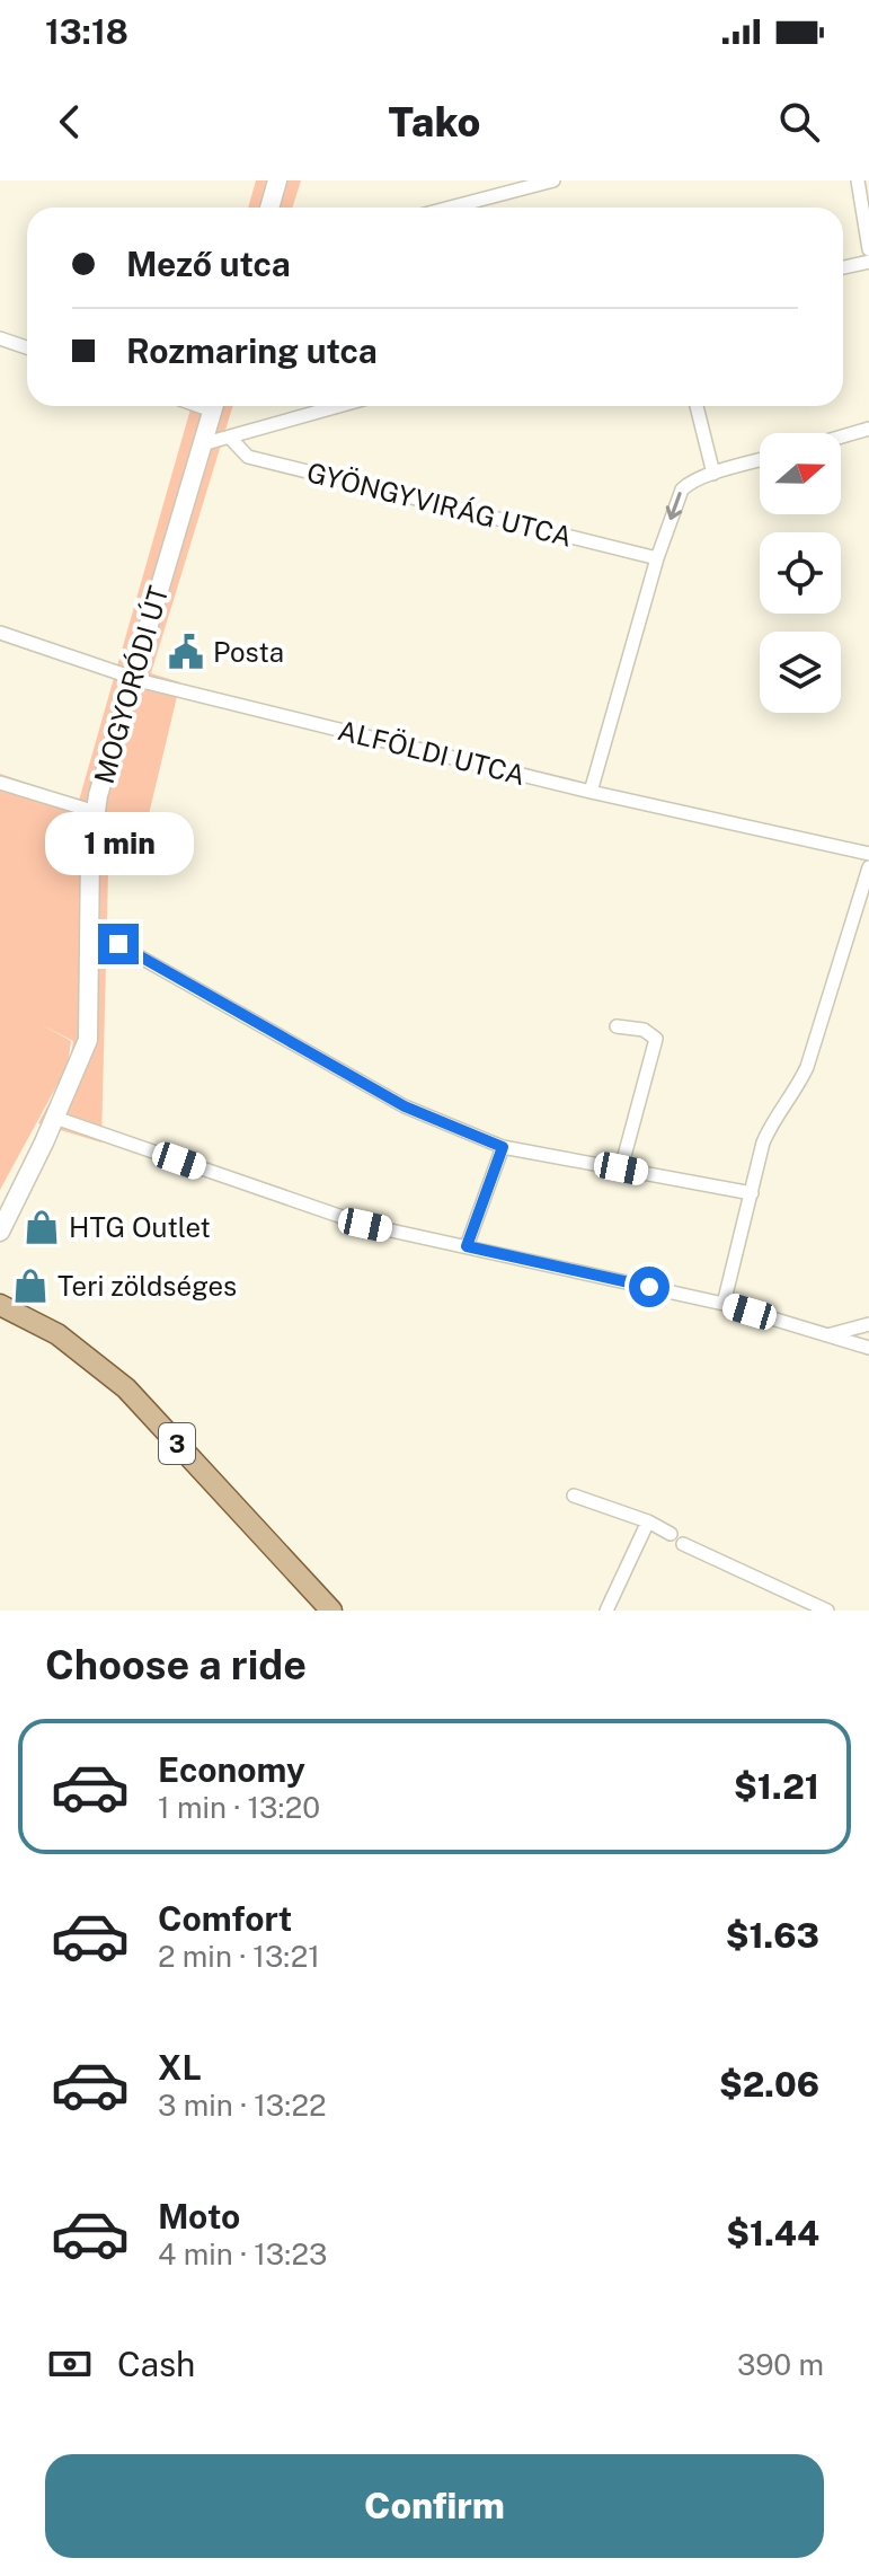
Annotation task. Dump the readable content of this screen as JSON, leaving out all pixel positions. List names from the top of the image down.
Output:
{
  "streets": {
    "main road": ["3"],
    "street": ["GYÖNGYVIRÁG UTCA", "MOGYORÓDI ÚT", "ALFÖLDI UTCA"]
  },
  "crossings": [
    ["MOGYORÓDI ÚT", "ALFÖLDI UTCA"]
  ],
  "places": {
    "public building": ["Posta"],
    "shop": ["HTG Outlet", "Teri zöldséges"]
  },
  "north": "right",
  "page": {
    "status": "13:18",
    "header": "Tako",
    "banner": ["Mező utca", "Rozmaring utca"],
    "bubble": "1 min",
    "heading": "Choose a ride",
    "list": [
      {
        "name": "Economy",
        "note": "1 min · 13:20",
        "value": "$1.21"
      },
      {
        "name": "Comfort",
        "note": "2 min · 13:21",
        "value": "$1.63"
      },
      {
        "name": "XL",
        "note": "3 min · 13:22",
        "value": "$2.06"
      },
      {
        "name": "Moto",
        "note": "4 min · 13:23",
        "value": "$1.44"
      }
    ],
    "pay": ["Cash", "390 m"],
    "buttons": "Confirm"
  }
}
